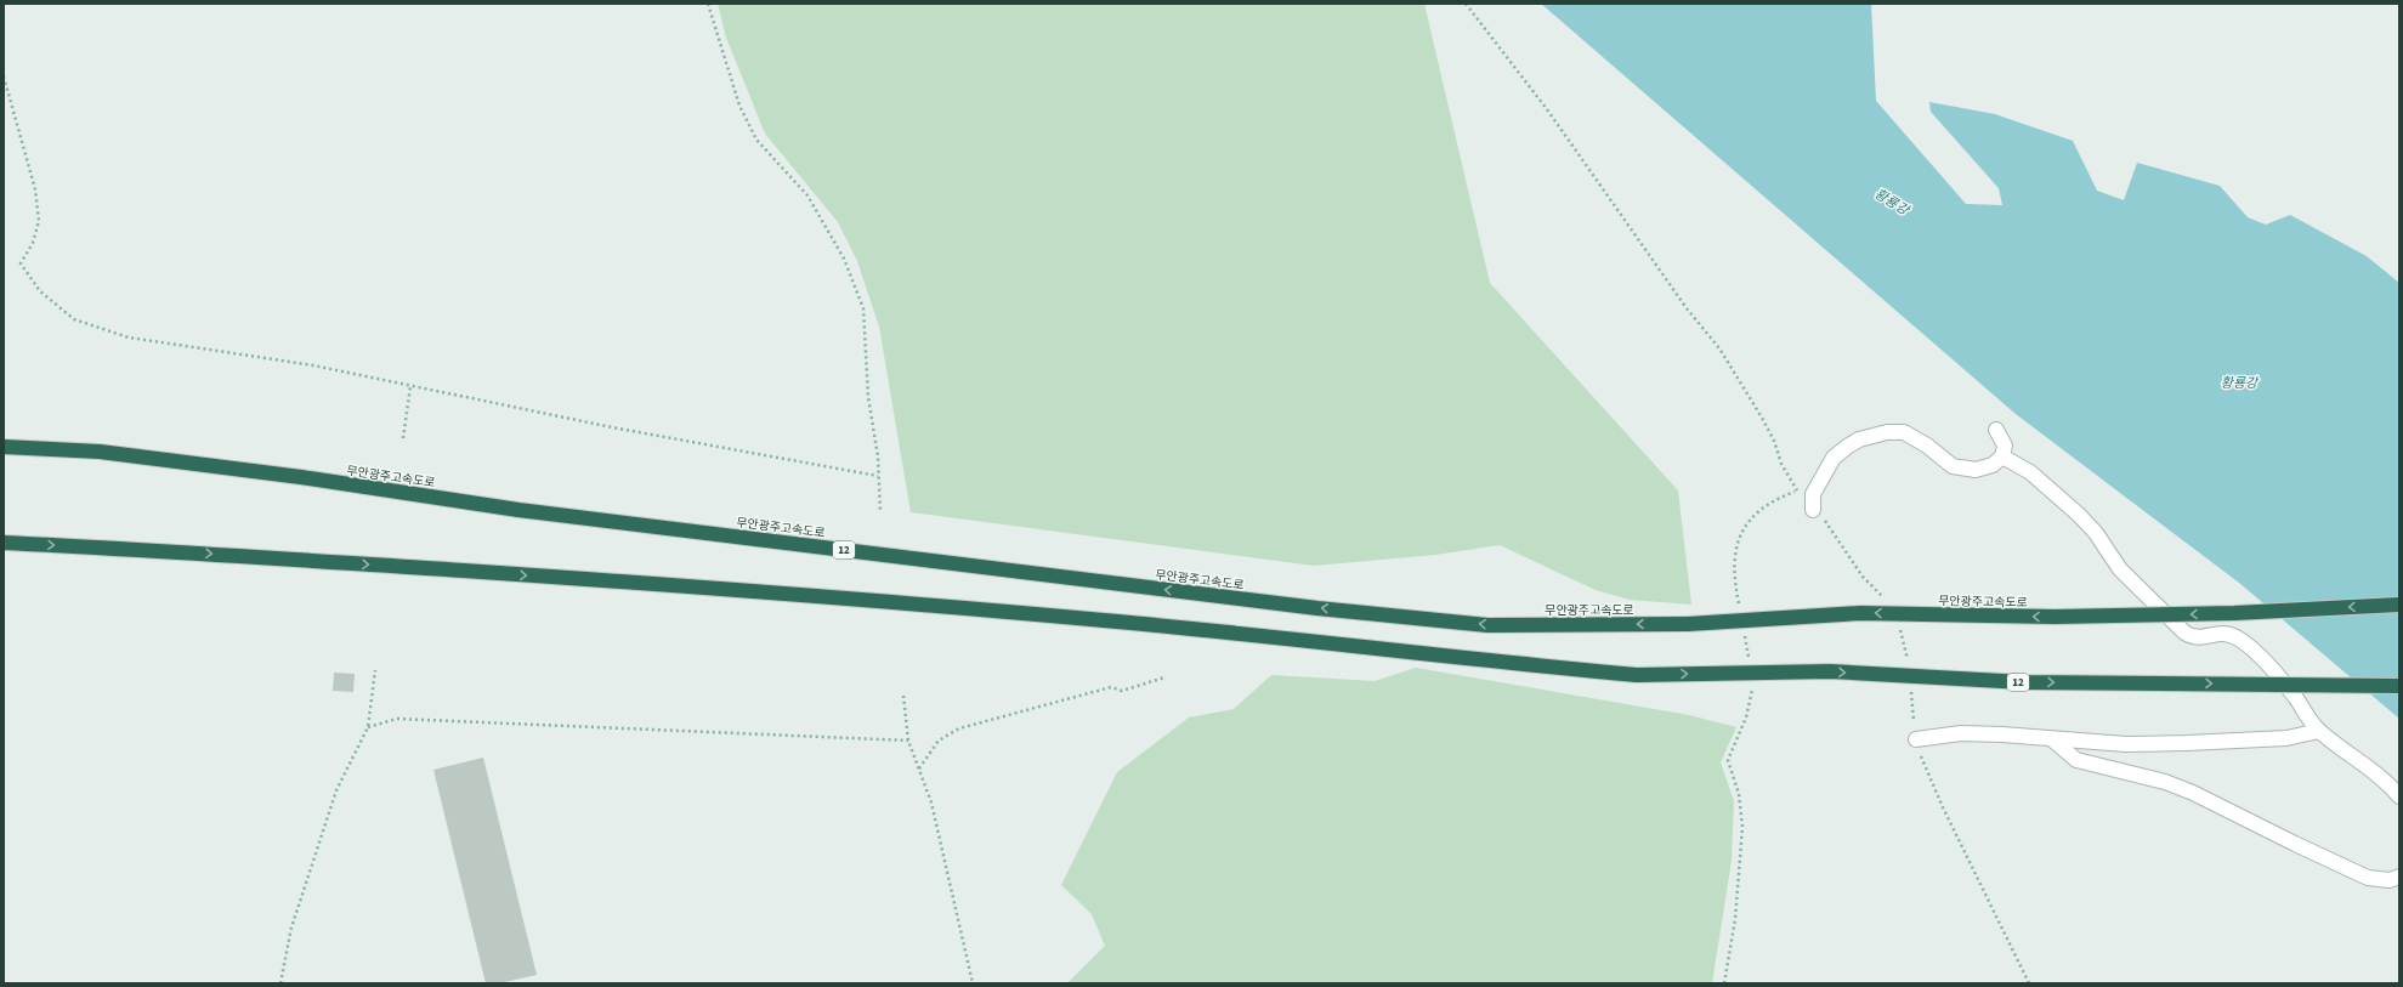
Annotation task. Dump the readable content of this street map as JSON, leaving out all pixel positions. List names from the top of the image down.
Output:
{
  "streets": {
    "highway": ["무안광주고속도로", "12"]
  },
  "water": ["황룡강"]
}
